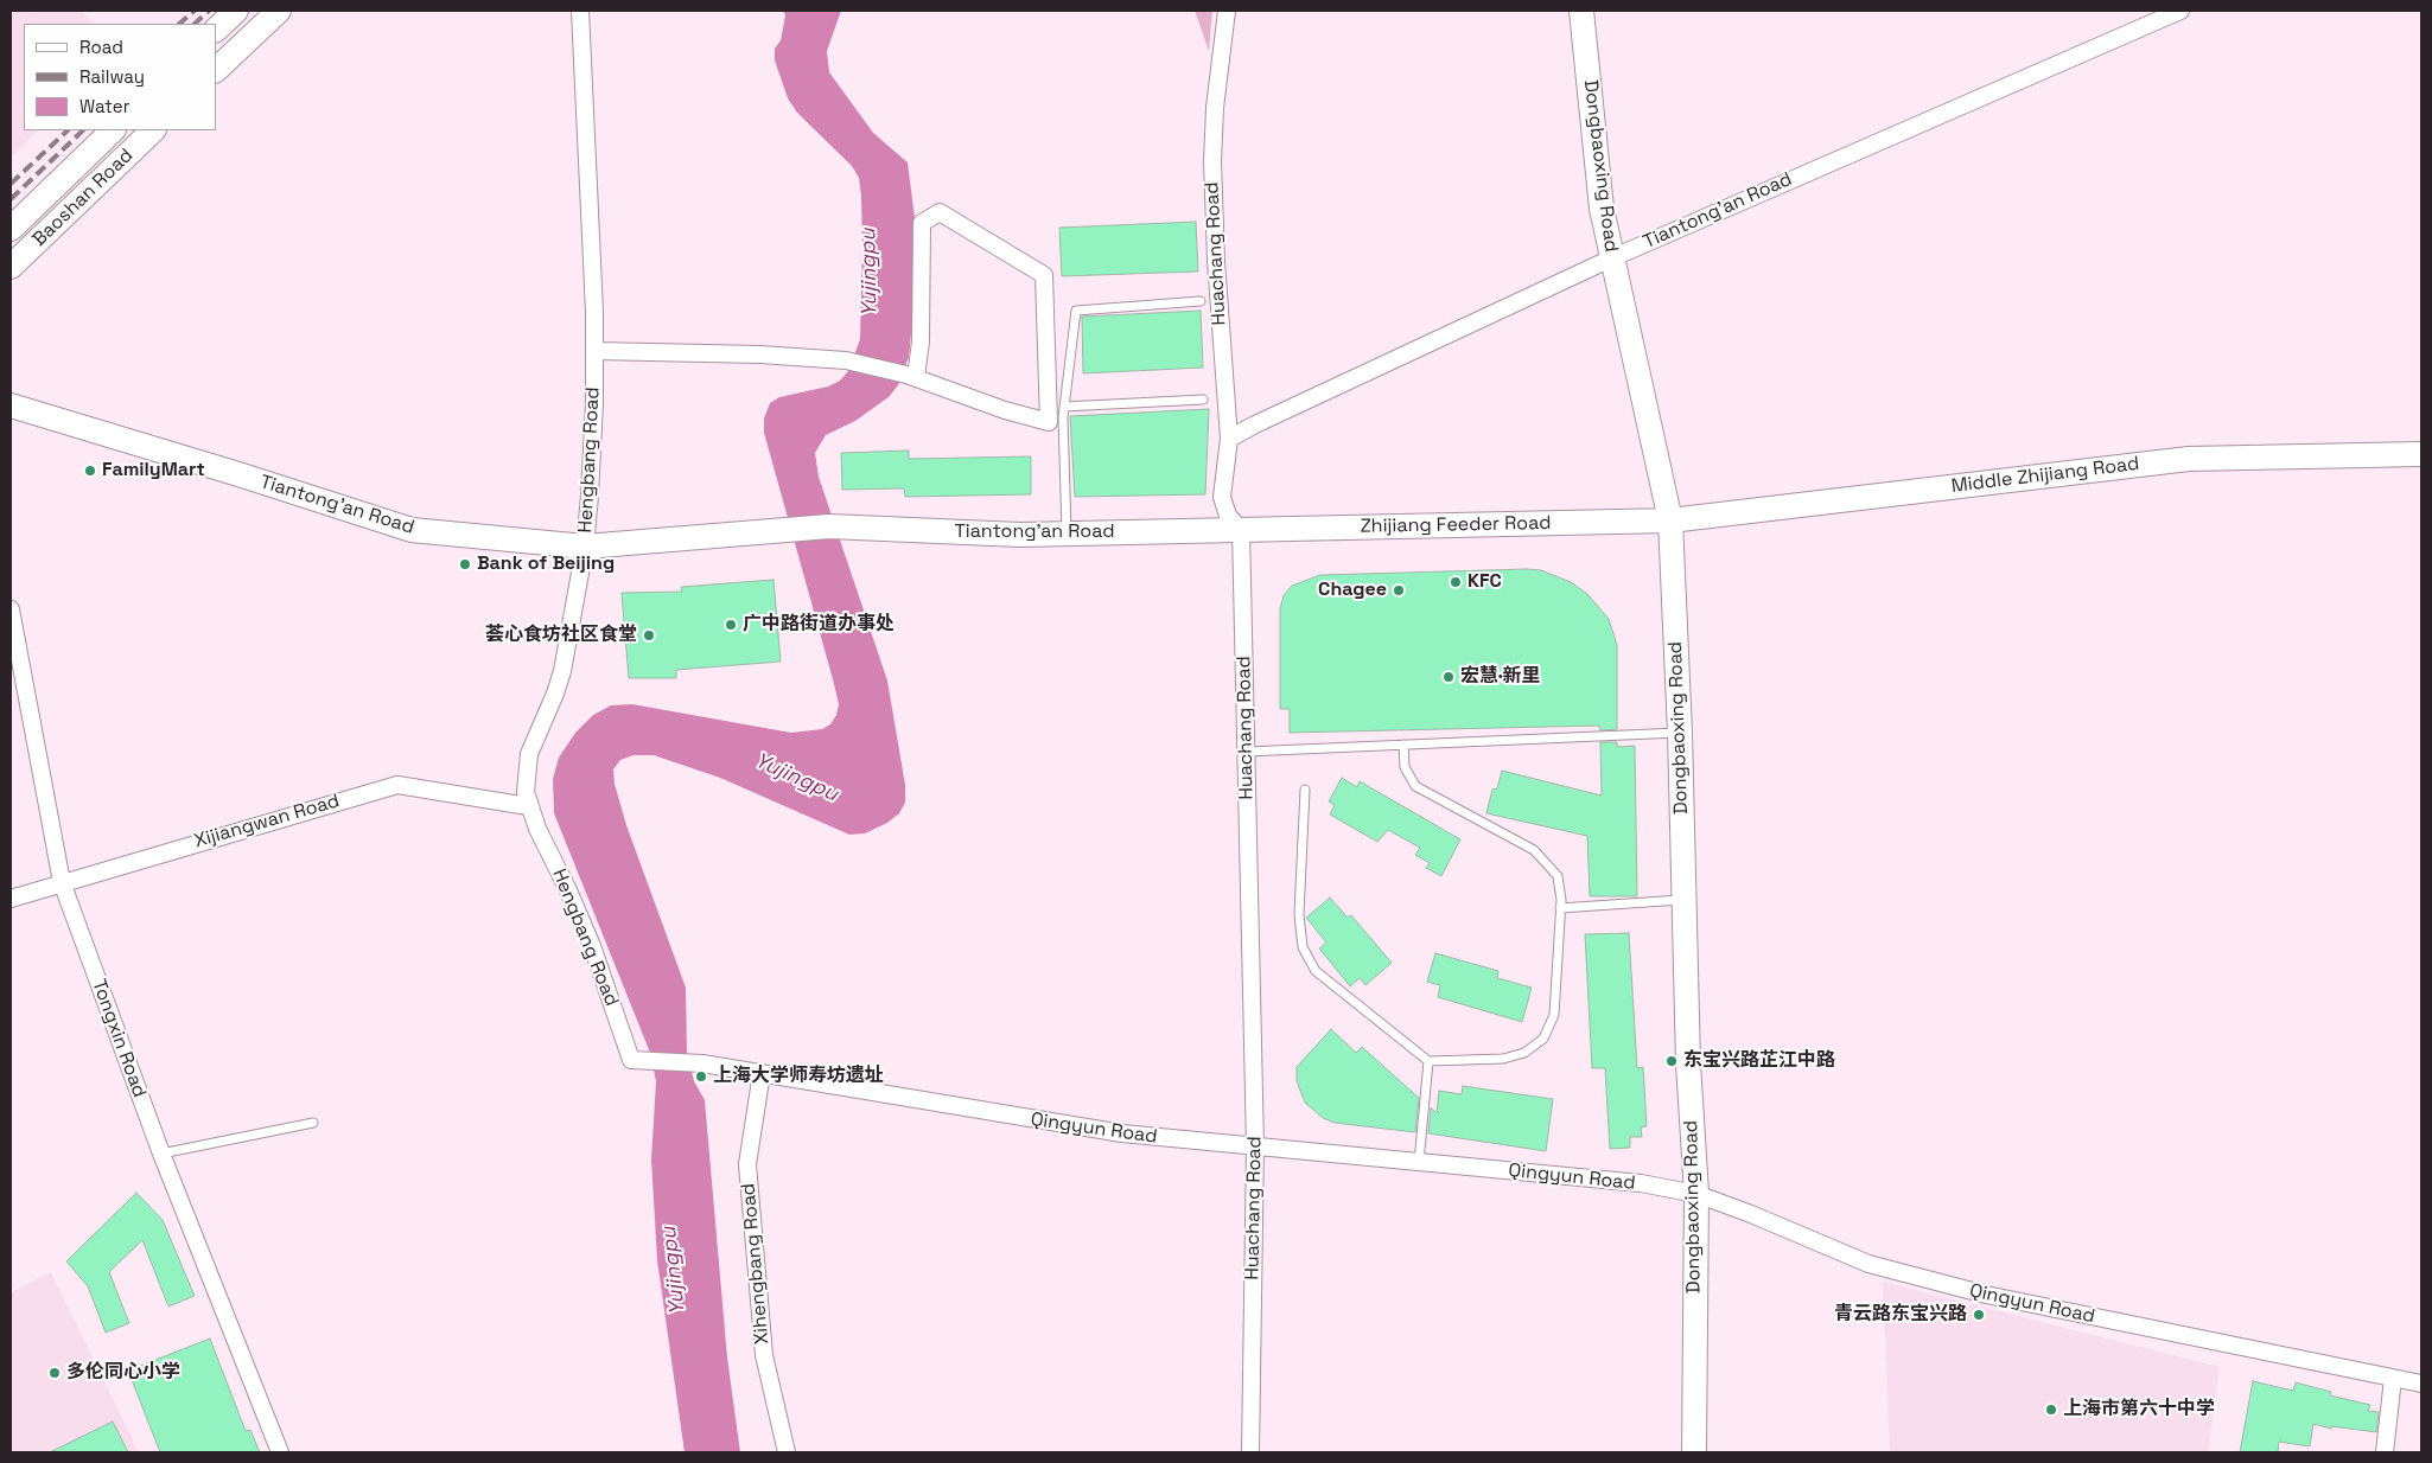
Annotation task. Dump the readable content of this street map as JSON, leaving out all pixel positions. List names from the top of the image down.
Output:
{
  "streets": {
    "street": [
      "Dongbaoxing Road",
      "Baoshan Road",
      "Tiantong'an Road",
      "Huachang Road",
      "Hengbang Road",
      "Middle Zhijiang Road",
      "Zhijiang Feeder Road",
      "Xijiangwan Road",
      "Tongxin Road",
      "Qingyun Road",
      "Xihengbang Road"
    ]
  },
  "crossings": [
    ["Dongbaoxing Road", "Tiantong'an Road"],
    ["Dongbaoxing Road", "Middle Zhijiang Road"],
    ["Dongbaoxing Road", "Zhijiang Feeder Road"],
    ["Dongbaoxing Road", "Qingyun Road"],
    ["Tiantong'an Road", "Huachang Road"],
    ["Tiantong'an Road", "Hengbang Road"],
    ["Tiantong'an Road", "Zhijiang Feeder Road"],
    ["Huachang Road", "Zhijiang Feeder Road"],
    ["Huachang Road", "Qingyun Road"],
    ["Hengbang Road", "Xijiangwan Road"],
    ["Hengbang Road", "Qingyun Road"],
    ["Middle Zhijiang Road", "Zhijiang Feeder Road"],
    ["Xijiangwan Road", "Tongxin Road"],
    ["Qingyun Road", "Xihengbang Road"]
  ],
  "water": ["Yujingpu"],
  "places": [
    "FamilyMart",
    "Bank of Beijing",
    "KFC",
    "Chagee",
    "广中路街道办事处",
    "荟心食坊社区食堂",
    "宏慧·新里",
    "东宝兴路芷江中路",
    "上海大学师寿坊遗址",
    "青云路东宝兴路",
    "多伦同心小学",
    "上海市第六十中学"
  ],
  "legend": ["Road", "Railway", "Water"]
}
